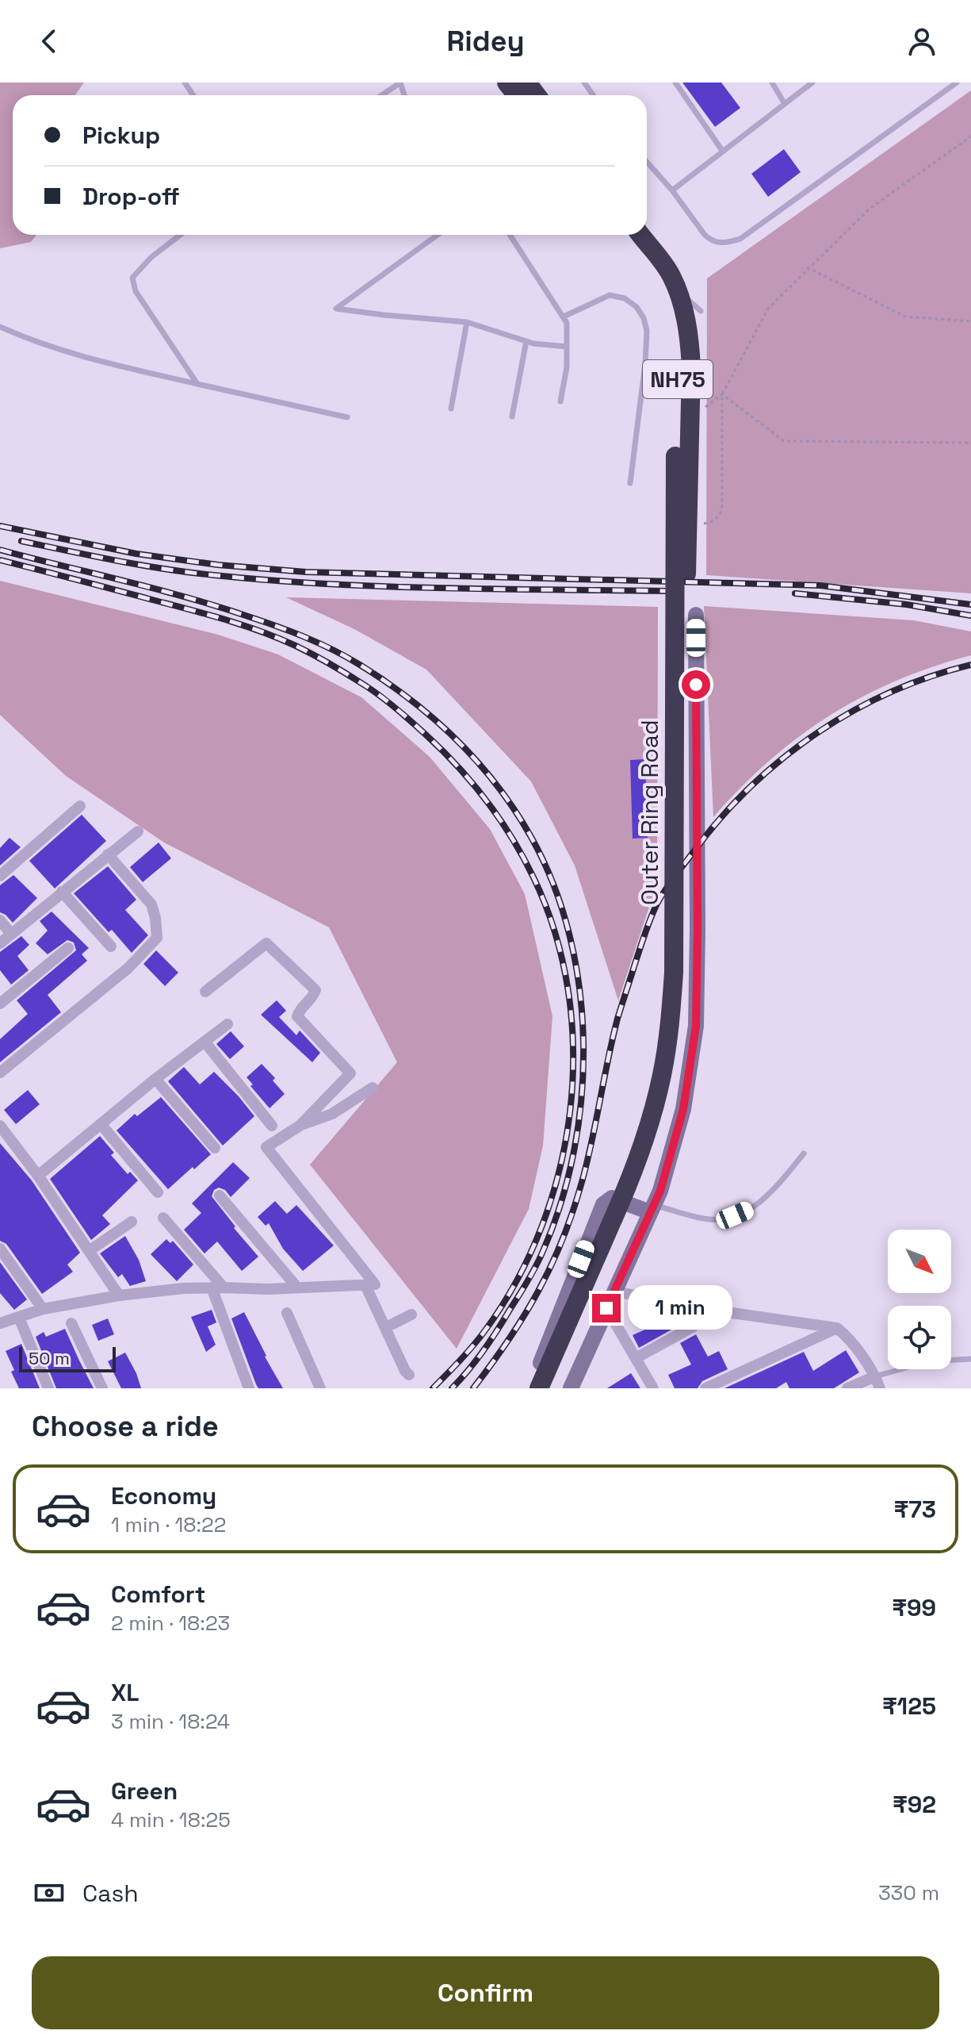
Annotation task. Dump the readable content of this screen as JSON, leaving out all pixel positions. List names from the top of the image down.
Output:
{
  "streets": {
    "highway": ["NH75", "Outer Ring Road"]
  },
  "scale_bar": "50 m",
  "north": "bottom right",
  "page": {
    "header": "Ridey",
    "banner": ["Pickup", "Drop-off"],
    "bubble": "1 min",
    "scale": "50 m",
    "heading": "Choose a ride",
    "list": [
      {
        "name": "Economy",
        "note": "1 min · 18:22",
        "value": "₹73"
      },
      {
        "name": "Comfort",
        "note": "2 min · 18:23",
        "value": "₹99"
      },
      {
        "name": "XL",
        "note": "3 min · 18:24",
        "value": "₹125"
      },
      {
        "name": "Green",
        "note": "4 min · 18:25",
        "value": "₹92"
      }
    ],
    "pay": ["Cash", "330 m"],
    "buttons": "Confirm"
  }
}
